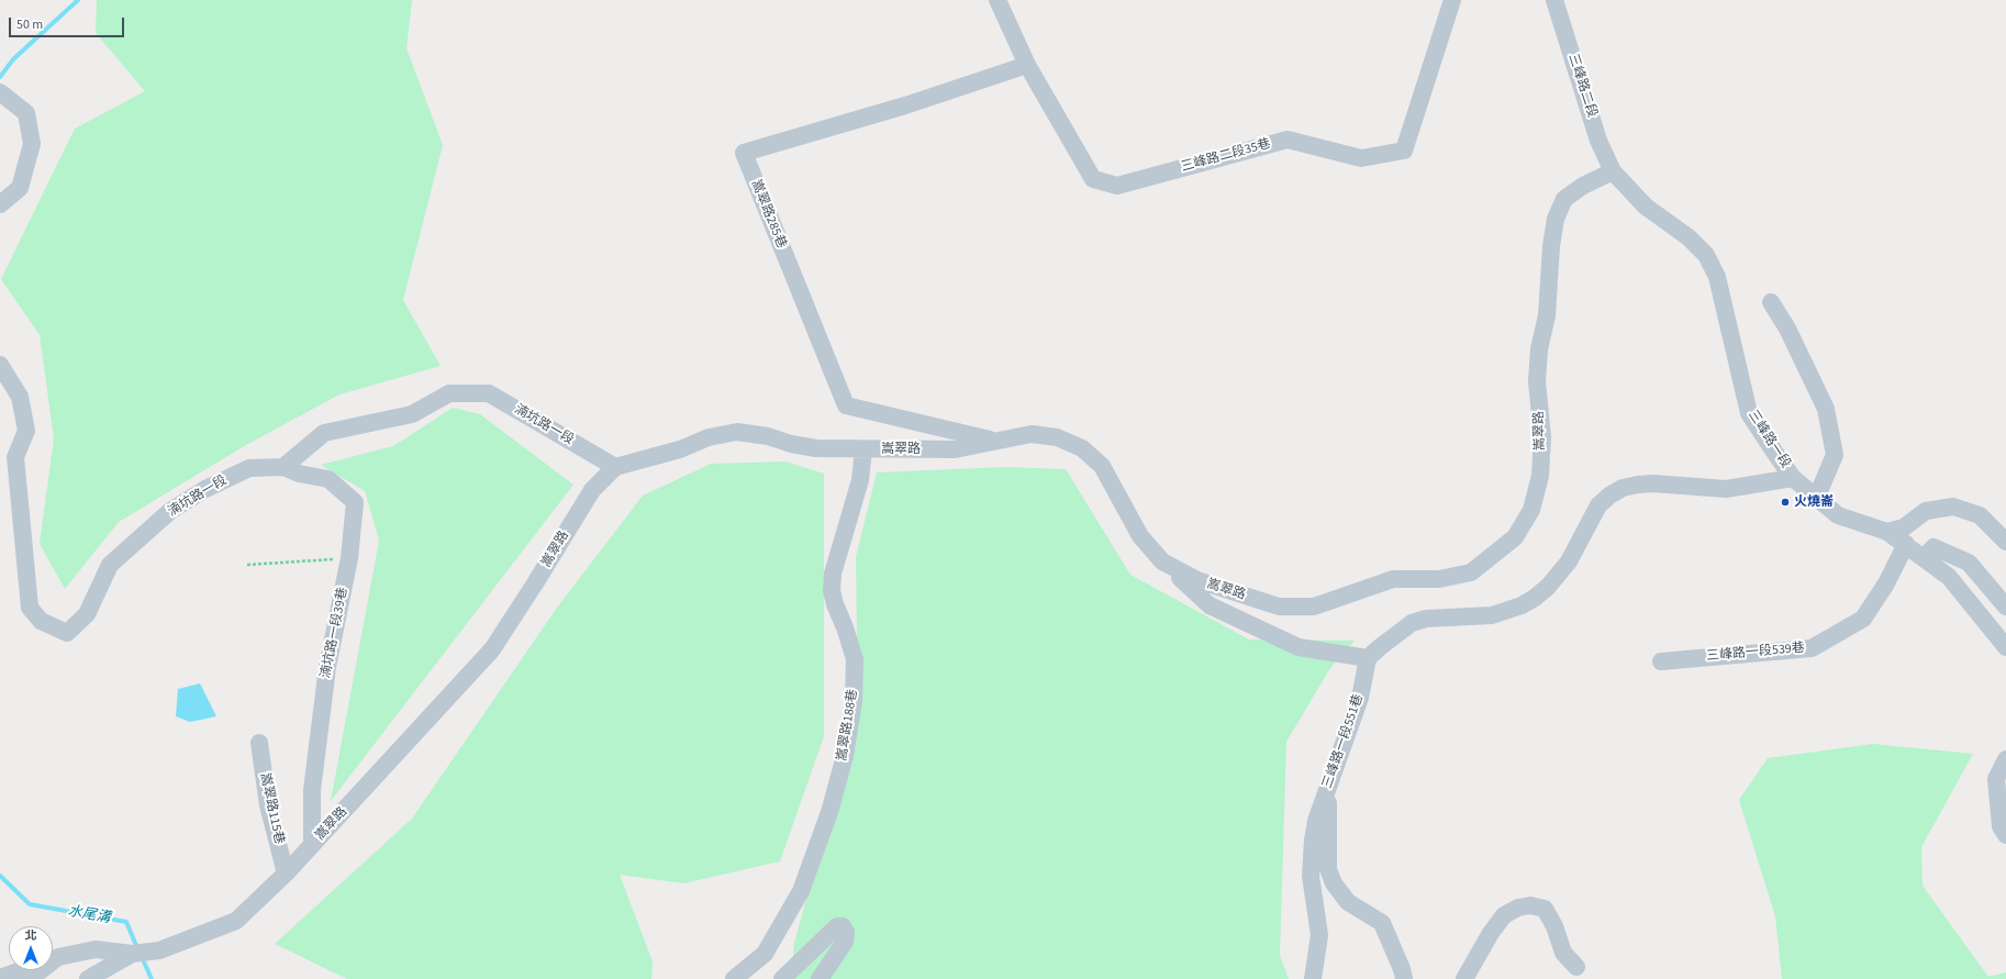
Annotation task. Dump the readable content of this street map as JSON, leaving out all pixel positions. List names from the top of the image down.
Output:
{
  "streets": {
    "street": [
      "三峰路二段",
      "三峰路二段35巷",
      "嵩翠路285巷",
      "湳坑路一段",
      "嵩翠路",
      "三峰路一段",
      "湳坑路一段39巷",
      "三峰路一段539巷",
      "嵩翠路188巷",
      "三峰路一段551巷",
      "嵩翠路115巷"
    ]
  },
  "crossings": [
    ["三峰路二段", "嵩翠路"],
    ["三峰路二段", "三峰路一段"],
    ["三峰路二段35巷", "嵩翠路285巷"],
    ["嵩翠路285巷", "嵩翠路"],
    ["湳坑路一段", "嵩翠路"],
    ["湳坑路一段", "湳坑路一段39巷"],
    ["嵩翠路", "三峰路一段"],
    ["嵩翠路", "湳坑路一段39巷"],
    ["嵩翠路", "嵩翠路188巷"],
    ["嵩翠路", "嵩翠路115巷"],
    ["三峰路一段", "三峰路一段539巷"]
  ],
  "water": ["水尾溝"],
  "places": ["火燒崙"],
  "scale_bar": "50 m",
  "north": "top"
}
